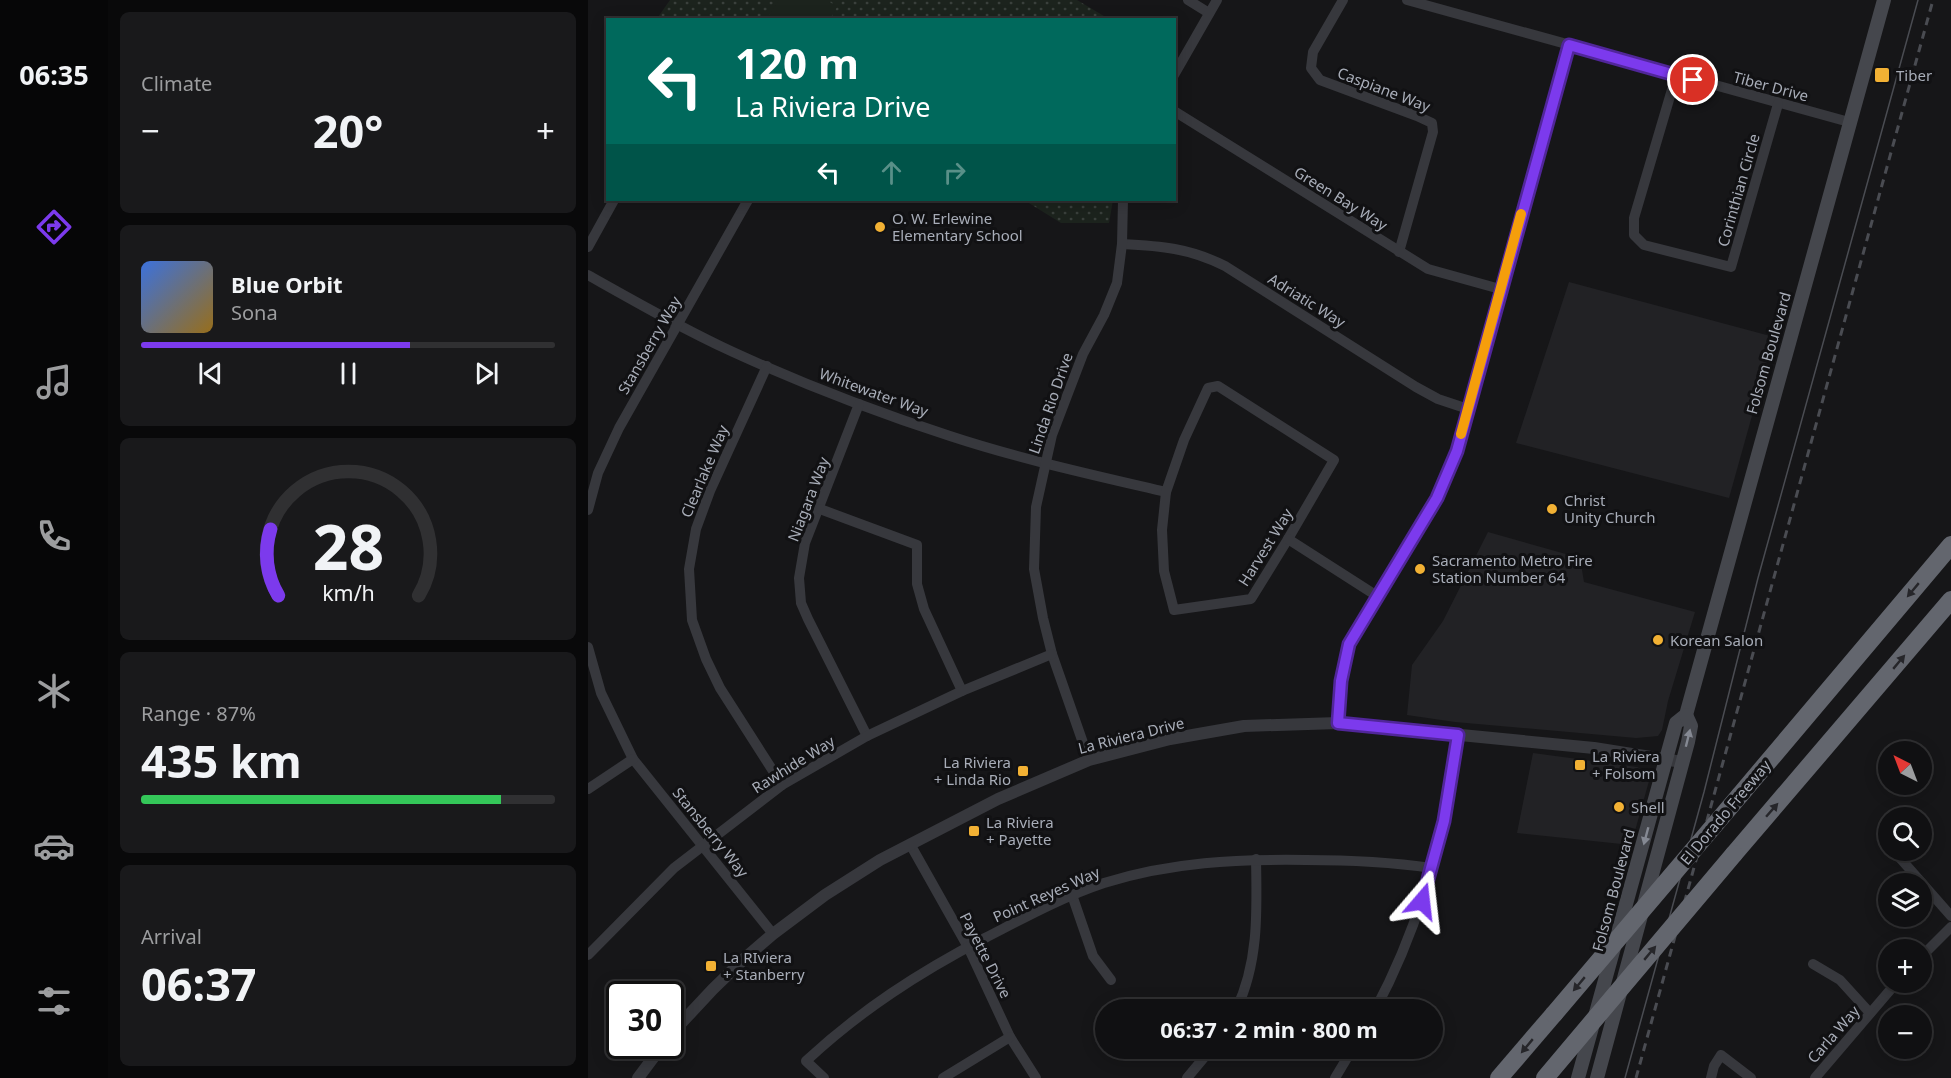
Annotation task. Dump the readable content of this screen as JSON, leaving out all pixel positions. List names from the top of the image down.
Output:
{
  "streets": {
    "highway": ["El Dorado Freeway"],
    "main road": ["Folsom Boulevard"],
    "street": [
      "Tiber Drive",
      "Caspiane Way",
      "Corinthian Circle",
      "Green Bay Way",
      "Adriatic Way",
      "Stansberry Way",
      "Whitewater Way",
      "Linda Rio Drive",
      "Clearlake Way",
      "Niagara Way",
      "Harvest Way",
      "La Riviera Drive",
      "Rawhide Way",
      "Point Reyes Way",
      "Payette Drive",
      "Carla Way"
    ]
  },
  "crossings": [
    ["Tiber Drive", "Corinthian Circle"],
    ["Tiber Drive", "Folsom Boulevard"],
    ["Caspiane Way", "Green Bay Way"],
    ["Adriatic Way", "Linda Rio Drive"],
    ["Stansberry Way", "Whitewater Way"],
    ["Stansberry Way", "La Riviera Drive"],
    ["Stansberry Way", "Rawhide Way"],
    ["Folsom Boulevard", "La Riviera Drive"],
    ["Whitewater Way", "Linda Rio Drive"],
    ["Whitewater Way", "Clearlake Way"],
    ["Whitewater Way", "Niagara Way"],
    ["Whitewater Way", "Harvest Way"],
    ["Linda Rio Drive", "La Riviera Drive"],
    ["Linda Rio Drive", "Rawhide Way"],
    ["Clearlake Way", "Rawhide Way"],
    ["Niagara Way", "Rawhide Way"],
    ["La Riviera Drive", "Payette Drive"],
    ["Point Reyes Way", "Payette Drive"]
  ],
  "places": {
    "transit": [
      "Tiber",
      "La Riviera + Folsom",
      "La Riviera + Linda Rio",
      "La Riviera + Payette",
      "La RIviera + Stanberry"
    ],
    "other": [
      "O. W. Erlewine Elementary School",
      "Christ Unity Church",
      "Sacramento Metro Fire Station Number 64",
      "Korean Salon",
      "Shell"
    ]
  },
  "north": "top left",
  "page": {
    "tabs": "06:35",
    "tile": [
      "Climate",
      ["Range · 87%", "435 km"],
      ["Arrival", "06:37"]
    ],
    "turn": ["120 m", "La Riviera Drive"],
    "heat": ["−", "20°", "+"],
    "song": ["Blue Orbit", "Sona"],
    "map_buttons": ["+", "−"],
    "limit": "30",
    "trip": "06:37 · 2 min · 800 m",
    "gauge": ["28", "km/h"]
  }
}
